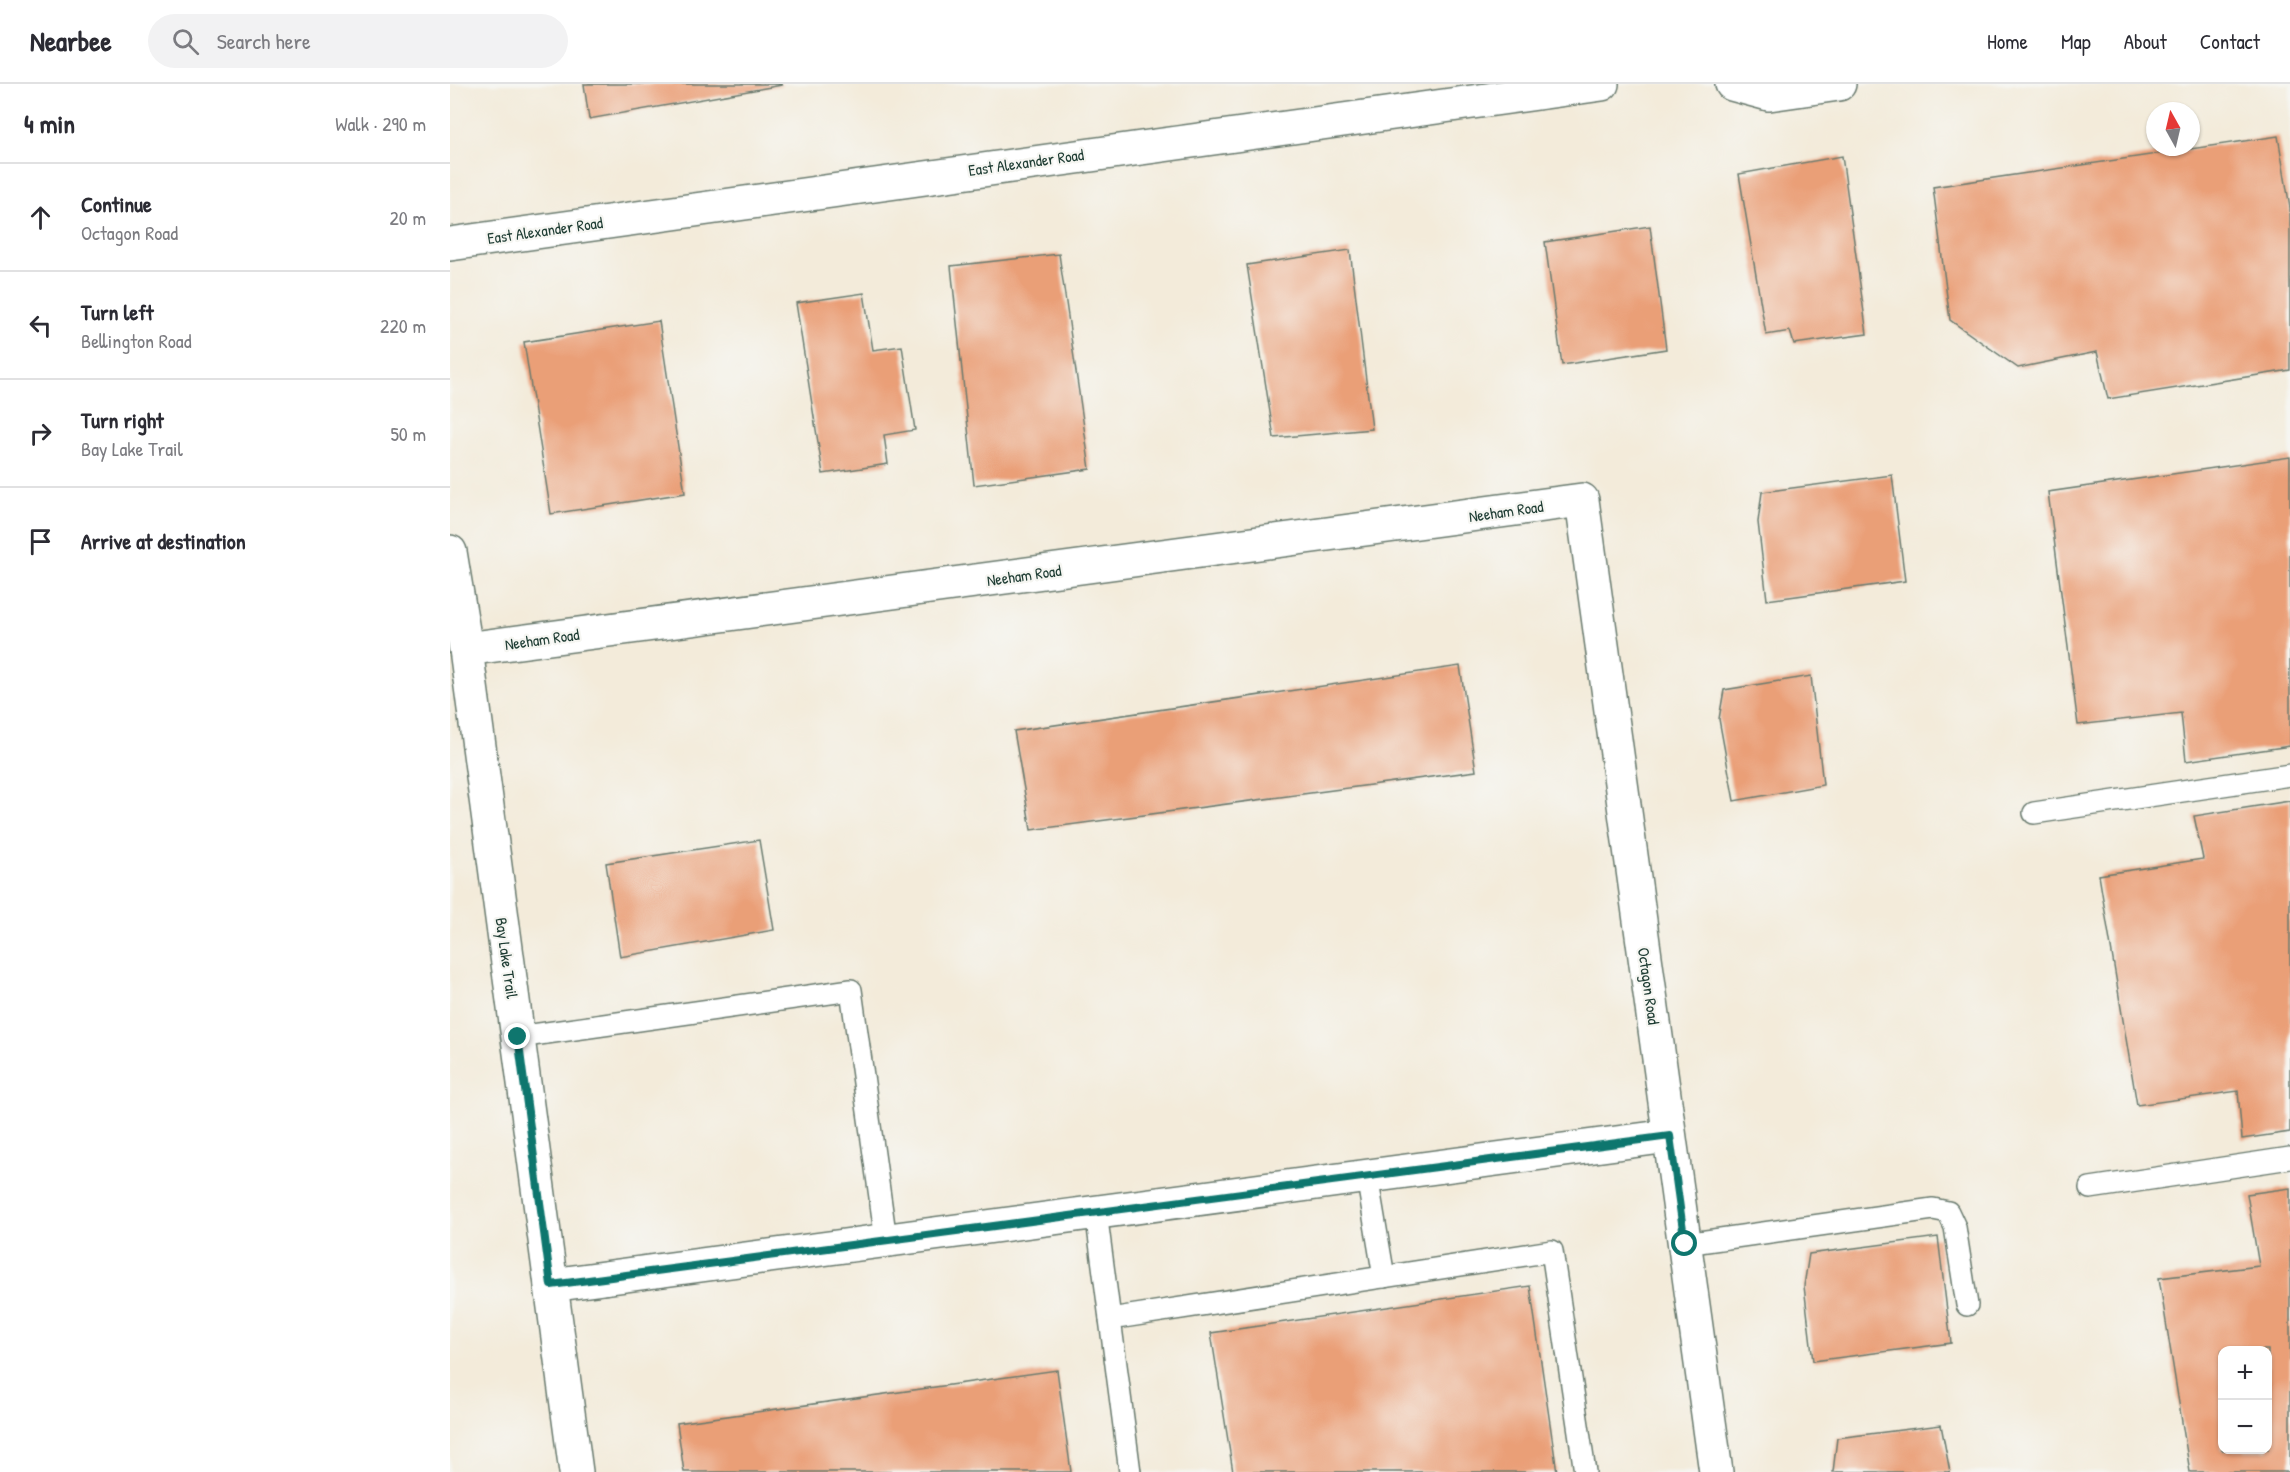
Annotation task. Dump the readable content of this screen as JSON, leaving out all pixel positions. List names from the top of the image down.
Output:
{
  "streets": {
    "street": [
      "East Alexander Road",
      "Neeham Road",
      "Bay Lake Trail",
      "Octagon Road"
    ]
  },
  "crossings": [
    ["Neeham Road", "Bay Lake Trail"],
    ["Neeham Road", "Octagon Road"]
  ],
  "north": "top",
  "page": {
    "header": "Nearbee",
    "search": "Search here",
    "nav": [
      "Home",
      "Map",
      "About",
      "Contact"
    ],
    "heading": ["4 min", "Walk · 290 m"],
    "list": [
      ["Continue", "Octagon Road", "20 m"],
      ["Turn left", "Bellington Road", "220 m"],
      ["Turn right", "Bay Lake Trail", "50 m"],
      "Arrive at destination"
    ],
    "map_buttons": ["+", "−"]
  }
}
